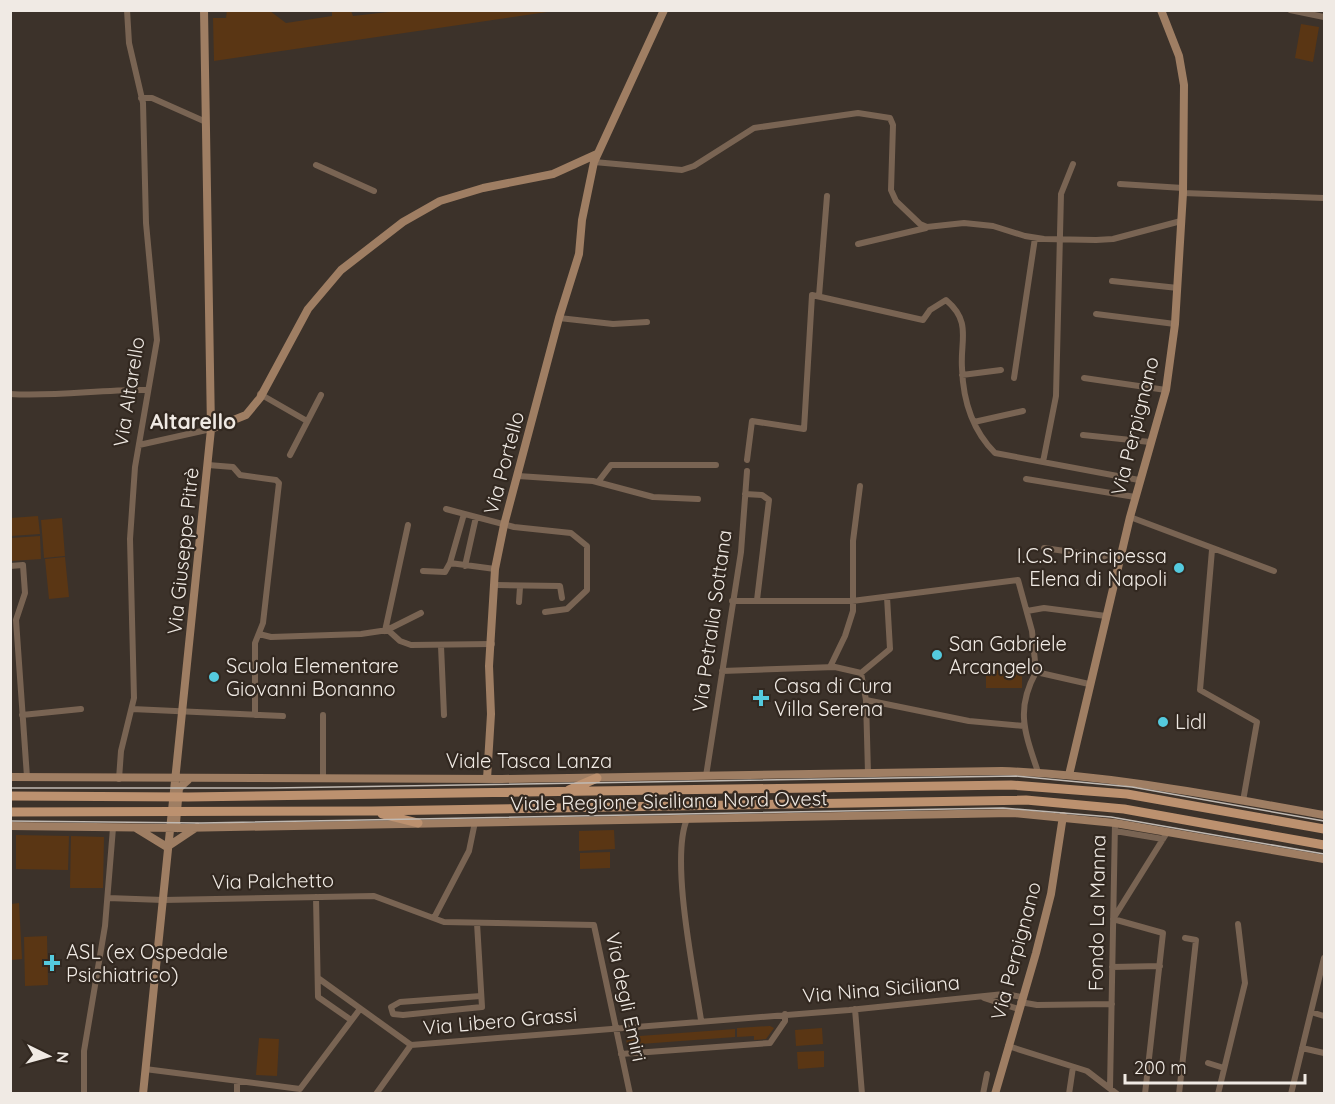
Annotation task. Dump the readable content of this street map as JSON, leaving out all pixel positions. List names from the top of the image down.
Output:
{
  "streets": {
    "main road": ["Viale Regione Siciliana Nord Ovest"],
    "street": [
      "Via Altarello",
      "Via Perpignano",
      "Via Portello",
      "Via Giuseppe Pitrè",
      "Via Petralia Sottana",
      "Viale Tasca Lanza",
      "Via Palchetto",
      "Fondo La Manna",
      "Via Nina Siciliana",
      "Via degli Emiri",
      "Via Libero Grassi"
    ]
  },
  "crossings": [
    ["Via Perpignano", "Viale Regione Siciliana Nord Ovest"],
    ["Via Perpignano", "Via Nina Siciliana"],
    ["Via Portello", "Viale Tasca Lanza"],
    ["Via Giuseppe Pitrè", "Viale Regione Siciliana Nord Ovest"],
    ["Via Giuseppe Pitrè", "Via Palchetto"],
    ["Via Petralia Sottana", "Viale Tasca Lanza"],
    ["Viale Regione Siciliana Nord Ovest", "Fondo La Manna"],
    ["Via Palchetto", "Via degli Emiri"],
    ["Via Nina Siciliana", "Via degli Emiri"],
    ["Via Nina Siciliana", "Via Libero Grassi"],
    ["Via degli Emiri", "Via Libero Grassi"]
  ],
  "districts": ["Altarello"],
  "places": {
    "other": [
      "I.C.S. Principessa Elena di Napoli",
      "San Gabriele Arcangelo",
      "Scuola Elementare Giovanni Bonanno",
      "Lidl"
    ],
    "health": ["Casa di Cura Villa Serena", "ASL (ex Ospedale Psichiatrico)"]
  },
  "scale_bar": "200 m",
  "north": "right"
}
